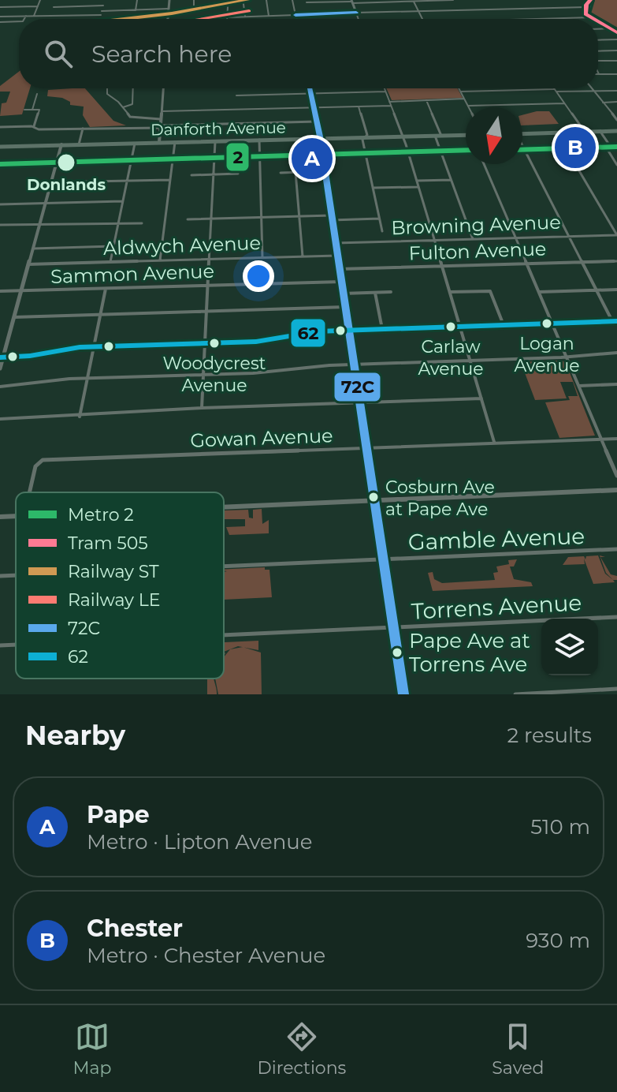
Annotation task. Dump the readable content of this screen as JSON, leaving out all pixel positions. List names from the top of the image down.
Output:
{
  "streets": {
    "main road": ["Danforth Avenue"],
    "street": [
      "Browning Avenue",
      "Aldwych Avenue",
      "Fulton Avenue",
      "Sammon Avenue",
      "Gowan Avenue",
      "Gamble Avenue",
      "Torrens Avenue"
    ]
  },
  "places": [
    "Donlands",
    "Logan Avenue",
    "Carlaw Avenue",
    "Woodycrest Avenue",
    "Cosburn Ave at Pape Ave",
    "Pape Ave at Torrens Ave"
  ],
  "lines": [
    "tram line 505",
    "rail line ST",
    "transit line 62",
    "rail line LE",
    "transit line 72C",
    "metro line 2"
  ],
  "legend": [
    "Metro 2",
    "Tram 505",
    "Railway ST",
    "Railway LE",
    "72C",
    "62"
  ],
  "north": "bottom",
  "page": {
    "search": "Search here",
    "pins": ["B", "A"],
    "heading": ["Nearby", "2 results"],
    "list": [
      {
        "mark": "A",
        "name": "Pape",
        "note": "Metro · Lipton Avenue",
        "value": "510 m"
      },
      {
        "mark": "B",
        "name": "Chester",
        "note": "Metro · Chester Avenue",
        "value": "930 m"
      }
    ],
    "nav": ["Map", "Directions", "Saved"]
  }
}
